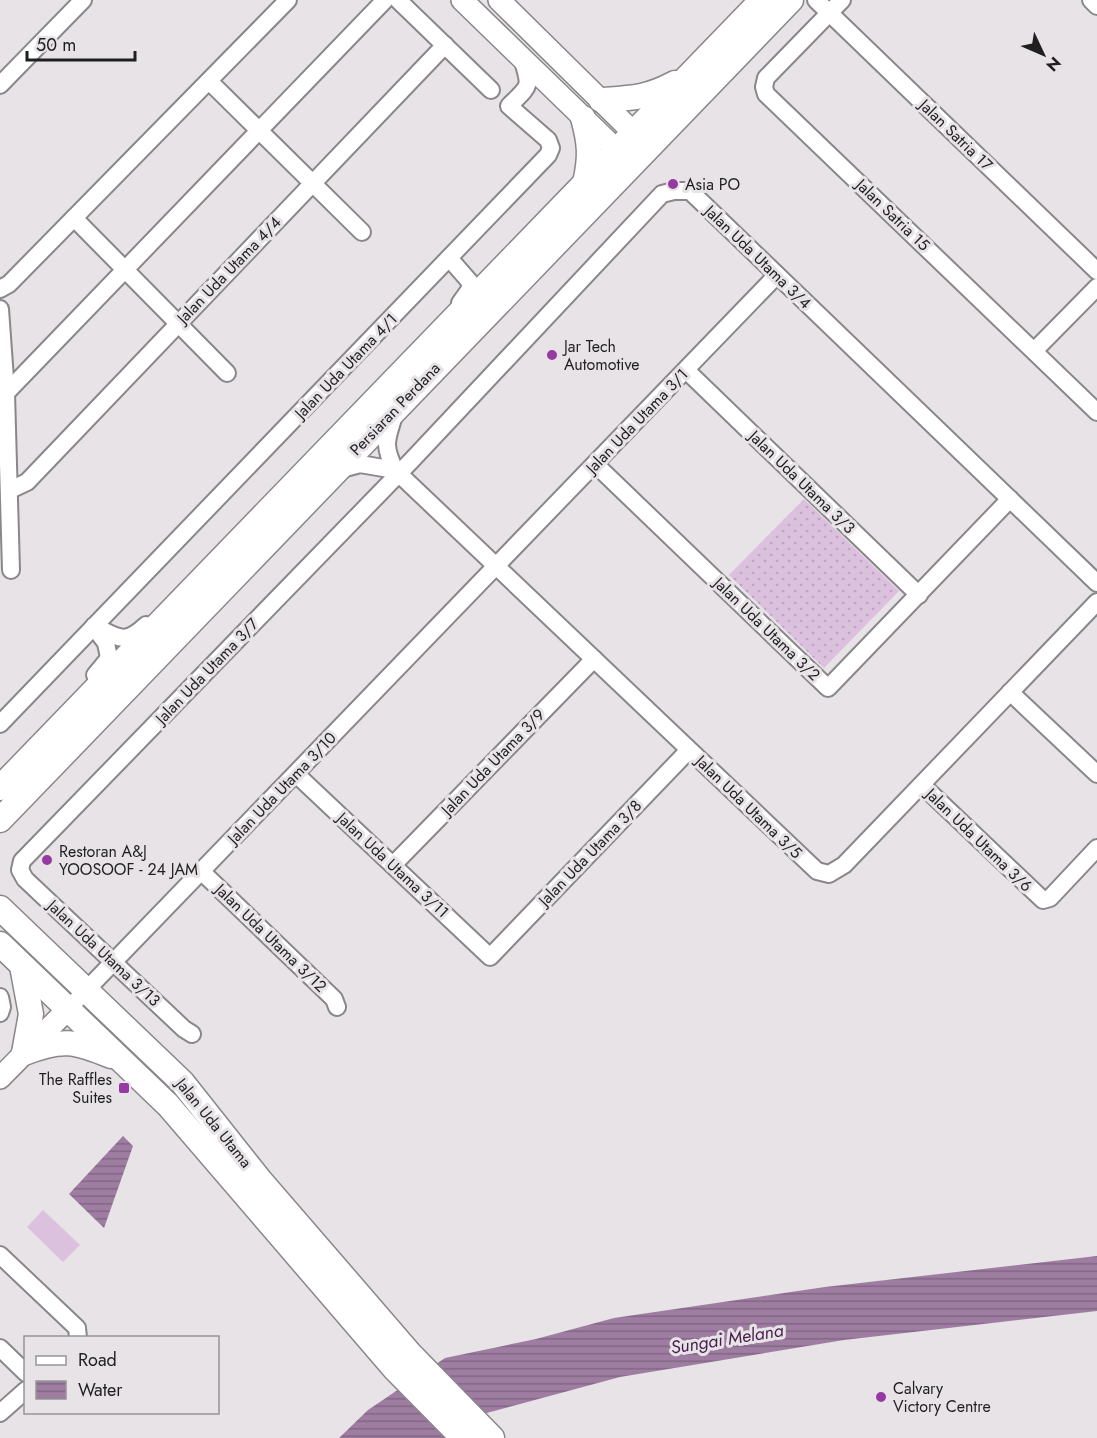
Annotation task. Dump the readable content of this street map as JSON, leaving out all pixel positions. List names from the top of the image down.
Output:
{
  "streets": {
    "main road": ["Persiaran Perdana", "Jalan Uda Utama"],
    "street": [
      "Jalan Satria 17",
      "Jalan Satria 15",
      "Jalan Uda Utama 3/4",
      "Jalan Uda Utama 4/4",
      "Jalan Uda Utama 4/1",
      "Jalan Uda Utama 3/1",
      "Jalan Uda Utama 3/3",
      "Jalan Uda Utama 3/2",
      "Jalan Uda Utama 3/7",
      "Jalan Uda Utama 3/9",
      "Jalan Uda Utama 3/10",
      "Jalan Uda Utama 3/5",
      "Jalan Uda Utama 3/6",
      "Jalan Uda Utama 3/8",
      "Jalan Uda Utama 3/11",
      "Jalan Uda Utama 3/12",
      "Jalan Uda Utama 3/13"
    ]
  },
  "crossings": [
    ["Jalan Satria 17", "Jalan Satria 15"],
    ["Jalan Uda Utama 3/4", "Jalan Uda Utama 3/1"],
    ["Jalan Uda Utama 3/4", "Jalan Uda Utama 3/2"],
    ["Jalan Uda Utama 3/4", "Jalan Uda Utama 3/7"],
    ["Jalan Uda Utama 3/4", "Jalan Uda Utama 3/5"],
    ["Jalan Uda Utama 3/1", "Jalan Uda Utama 3/3"],
    ["Jalan Uda Utama 3/1", "Jalan Uda Utama 3/2"],
    ["Jalan Uda Utama 3/1", "Jalan Uda Utama 3/10"],
    ["Jalan Uda Utama 3/1", "Jalan Uda Utama 3/5"],
    ["Jalan Uda Utama 3/3", "Jalan Uda Utama 3/2"],
    ["Jalan Uda Utama 3/7", "Jalan Uda Utama 3/5"],
    ["Jalan Uda Utama 3/7", "Jalan Uda Utama 3/13"],
    ["Jalan Uda Utama 3/9", "Jalan Uda Utama 3/5"],
    ["Jalan Uda Utama 3/9", "Jalan Uda Utama 3/11"],
    ["Jalan Uda Utama 3/10", "Jalan Uda Utama 3/5"],
    ["Jalan Uda Utama 3/10", "Jalan Uda Utama 3/11"],
    ["Jalan Uda Utama 3/10", "Jalan Uda Utama 3/12"],
    ["Jalan Uda Utama 3/10", "Jalan Uda Utama 3/13"],
    ["Jalan Uda Utama 3/10", "Jalan Uda Utama"],
    ["Jalan Uda Utama 3/5", "Jalan Uda Utama 3/6"],
    ["Jalan Uda Utama 3/5", "Jalan Uda Utama 3/8"],
    ["Jalan Uda Utama 3/8", "Jalan Uda Utama 3/11"]
  ],
  "water": ["Sungai Melana"],
  "places": {
    "other": [
      "Asia PO",
      "Jar Tech Automotive",
      "Restoran A&J YOOSOOF - 24 JAM",
      "Calvary Victory Centre"
    ],
    "transit": ["The Raffles Suites"]
  },
  "legend": ["Road", "Water"],
  "scale_bar": "50 m",
  "north": "bottom right"
}
